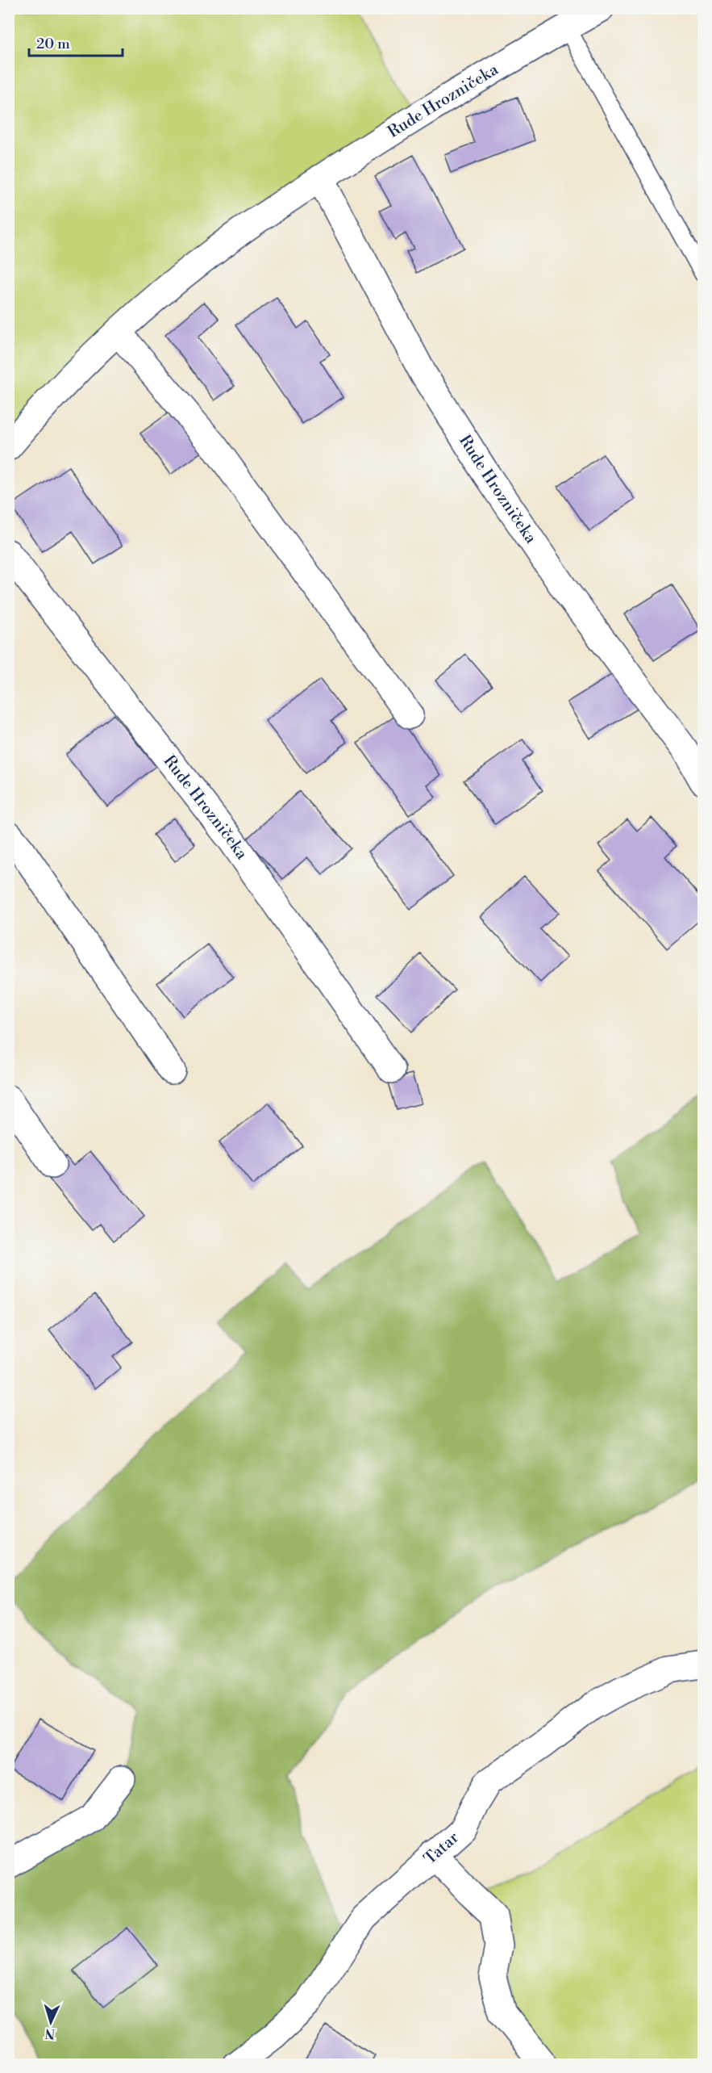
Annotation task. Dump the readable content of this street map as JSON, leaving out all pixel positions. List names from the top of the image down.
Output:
{
  "streets": {
    "street": ["Rude Hrozničeka", "Tatar"]
  },
  "scale_bar": "20 m",
  "north": "bottom"
}
